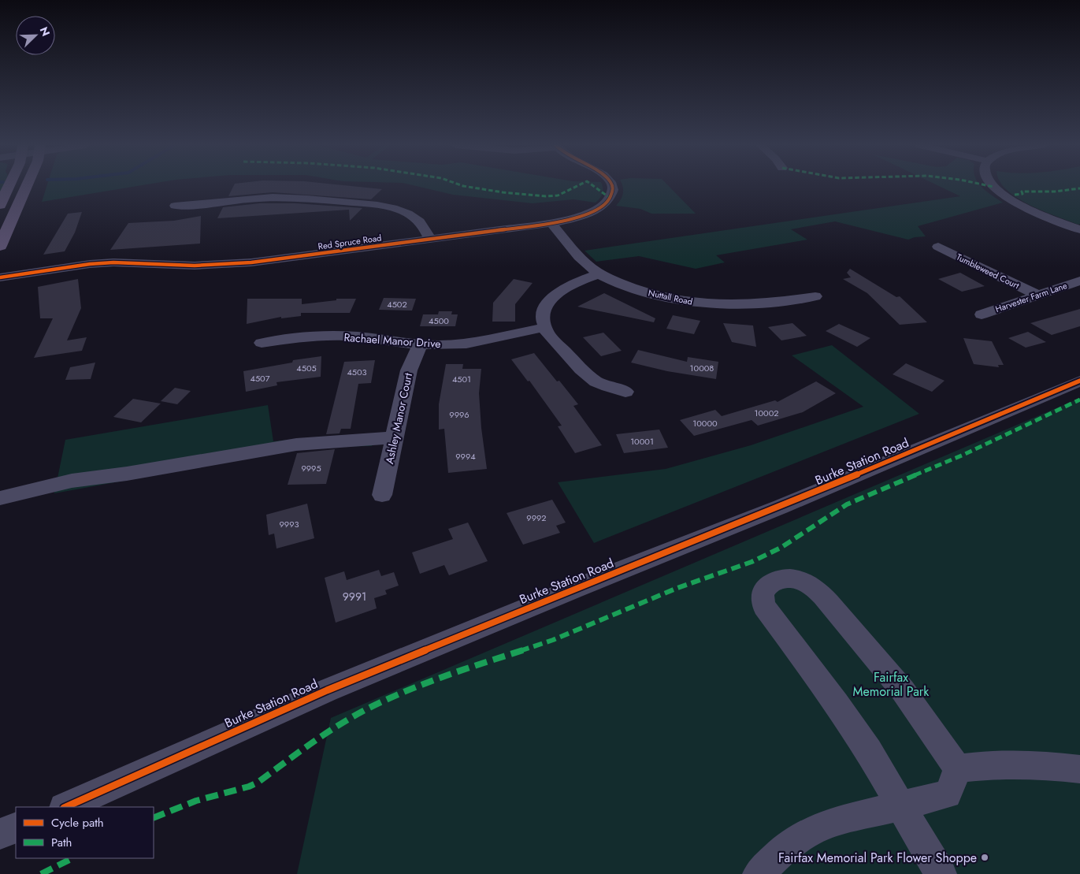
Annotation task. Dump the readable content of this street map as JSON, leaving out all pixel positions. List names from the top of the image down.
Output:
{
  "streets": {
    "street": [
      "Red Spruce Road",
      "Tumbleweed Court",
      "Nuttall Road",
      "Harvester Farm Lane",
      "Rachael Manor Drive",
      "Ashley Manor Court",
      "Burke Station Road"
    ]
  },
  "crossings": [
    ["Red Spruce Road", "Nuttall Road"],
    ["Tumbleweed Court", "Harvester Farm Lane"],
    ["Rachael Manor Drive", "Ashley Manor Court"]
  ],
  "parks": ["Fairfax Memorial Park"],
  "places": ["Fairfax Memorial Park Flower Shoppe"],
  "house_numbers": [
    "4502",
    "4500",
    "4505",
    "10008",
    "4503",
    "4507",
    "4501",
    "10002",
    "9996",
    "10000",
    "10001",
    "9994",
    "9995",
    "9992",
    "9993",
    "9991"
  ],
  "legend": ["Cycle path", "Path"],
  "north": "top right"
}
